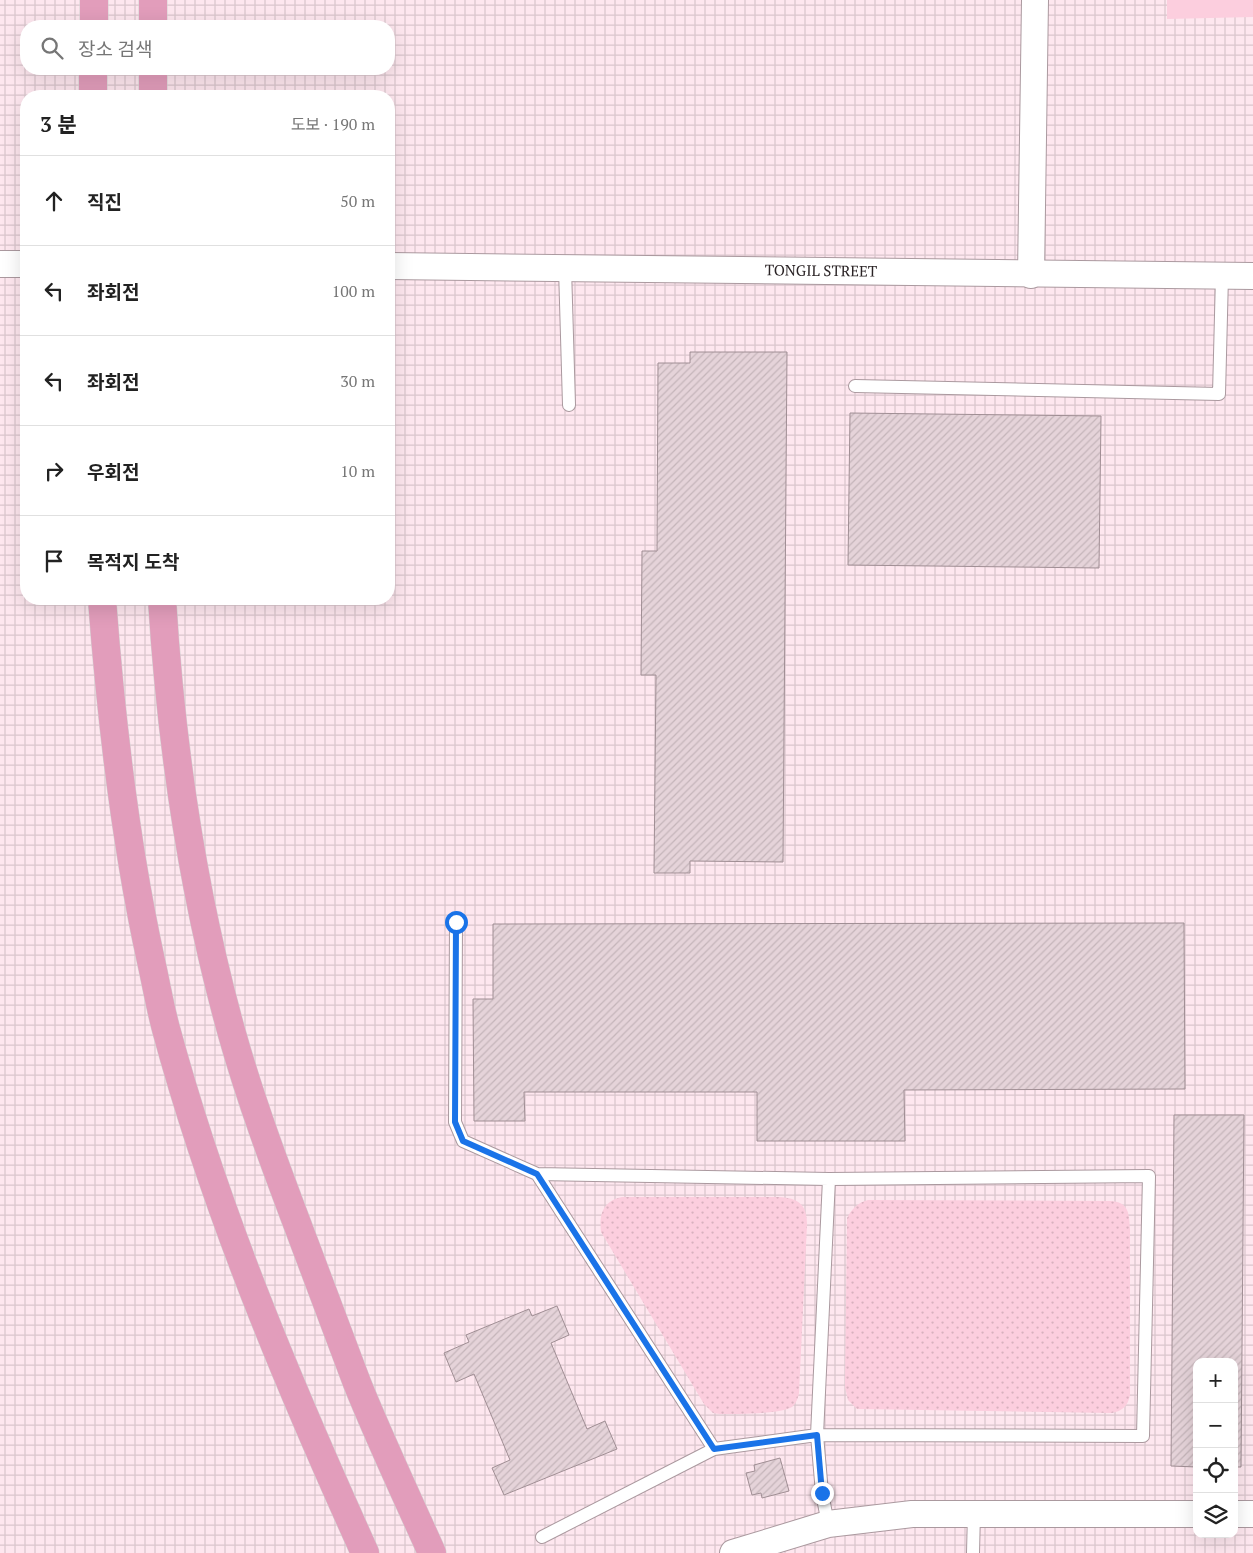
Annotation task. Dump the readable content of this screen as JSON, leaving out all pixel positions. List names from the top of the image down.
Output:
{
  "streets": {
    "street": ["TONGIL STREET"]
  },
  "page": {
    "search": "장소 검색",
    "heading": ["3 분", "도보 · 190 m"],
    "list": [
      ["직진", "50 m"],
      ["좌회전", "100 m"],
      ["좌회전", "30 m"],
      ["우회전", "10 m"],
      "목적지 도착"
    ],
    "map_buttons": ["+", "−"]
  }
}
